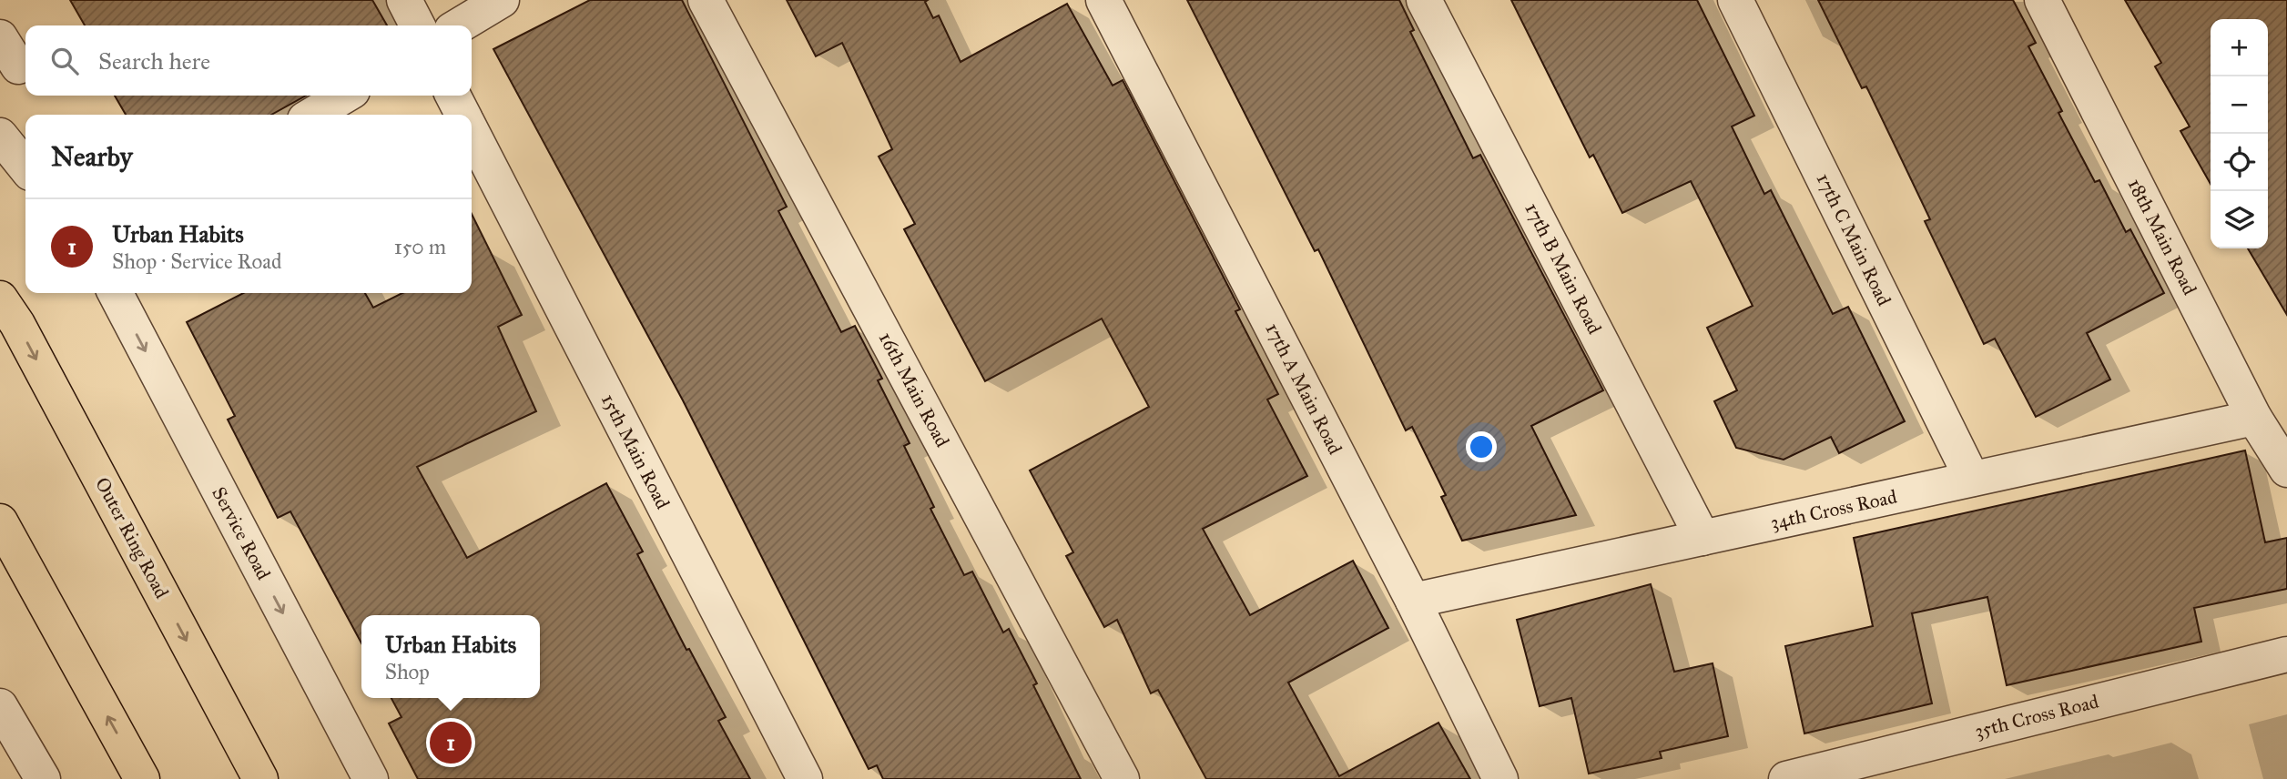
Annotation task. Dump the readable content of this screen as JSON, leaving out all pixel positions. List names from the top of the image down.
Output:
{
  "streets": {
    "highway": ["Outer Ring Road"],
    "street": [
      "18th Main Road",
      "17th C Main Road",
      "17th B Main Road",
      "17th A Main Road",
      "16th Main Road",
      "15th Main Road",
      "34th Cross Road",
      "Service Road",
      "35th Cross Road"
    ]
  },
  "crossings": [
    ["18th Main Road", "34th Cross Road"],
    ["17th C Main Road", "34th Cross Road"],
    ["17th B Main Road", "34th Cross Road"],
    ["17th A Main Road", "34th Cross Road"]
  ],
  "one_way": ["Service Road"],
  "page": {
    "map_buttons": ["+", "−"],
    "search": "Search here",
    "heading": "Nearby",
    "list": [
      {
        "mark": "1",
        "name": "Urban Habits",
        "note": "Shop · Service Road",
        "value": "150 m"
      }
    ],
    "popup": ["Urban Habits", "Shop"],
    "pins": "1"
  }
}
